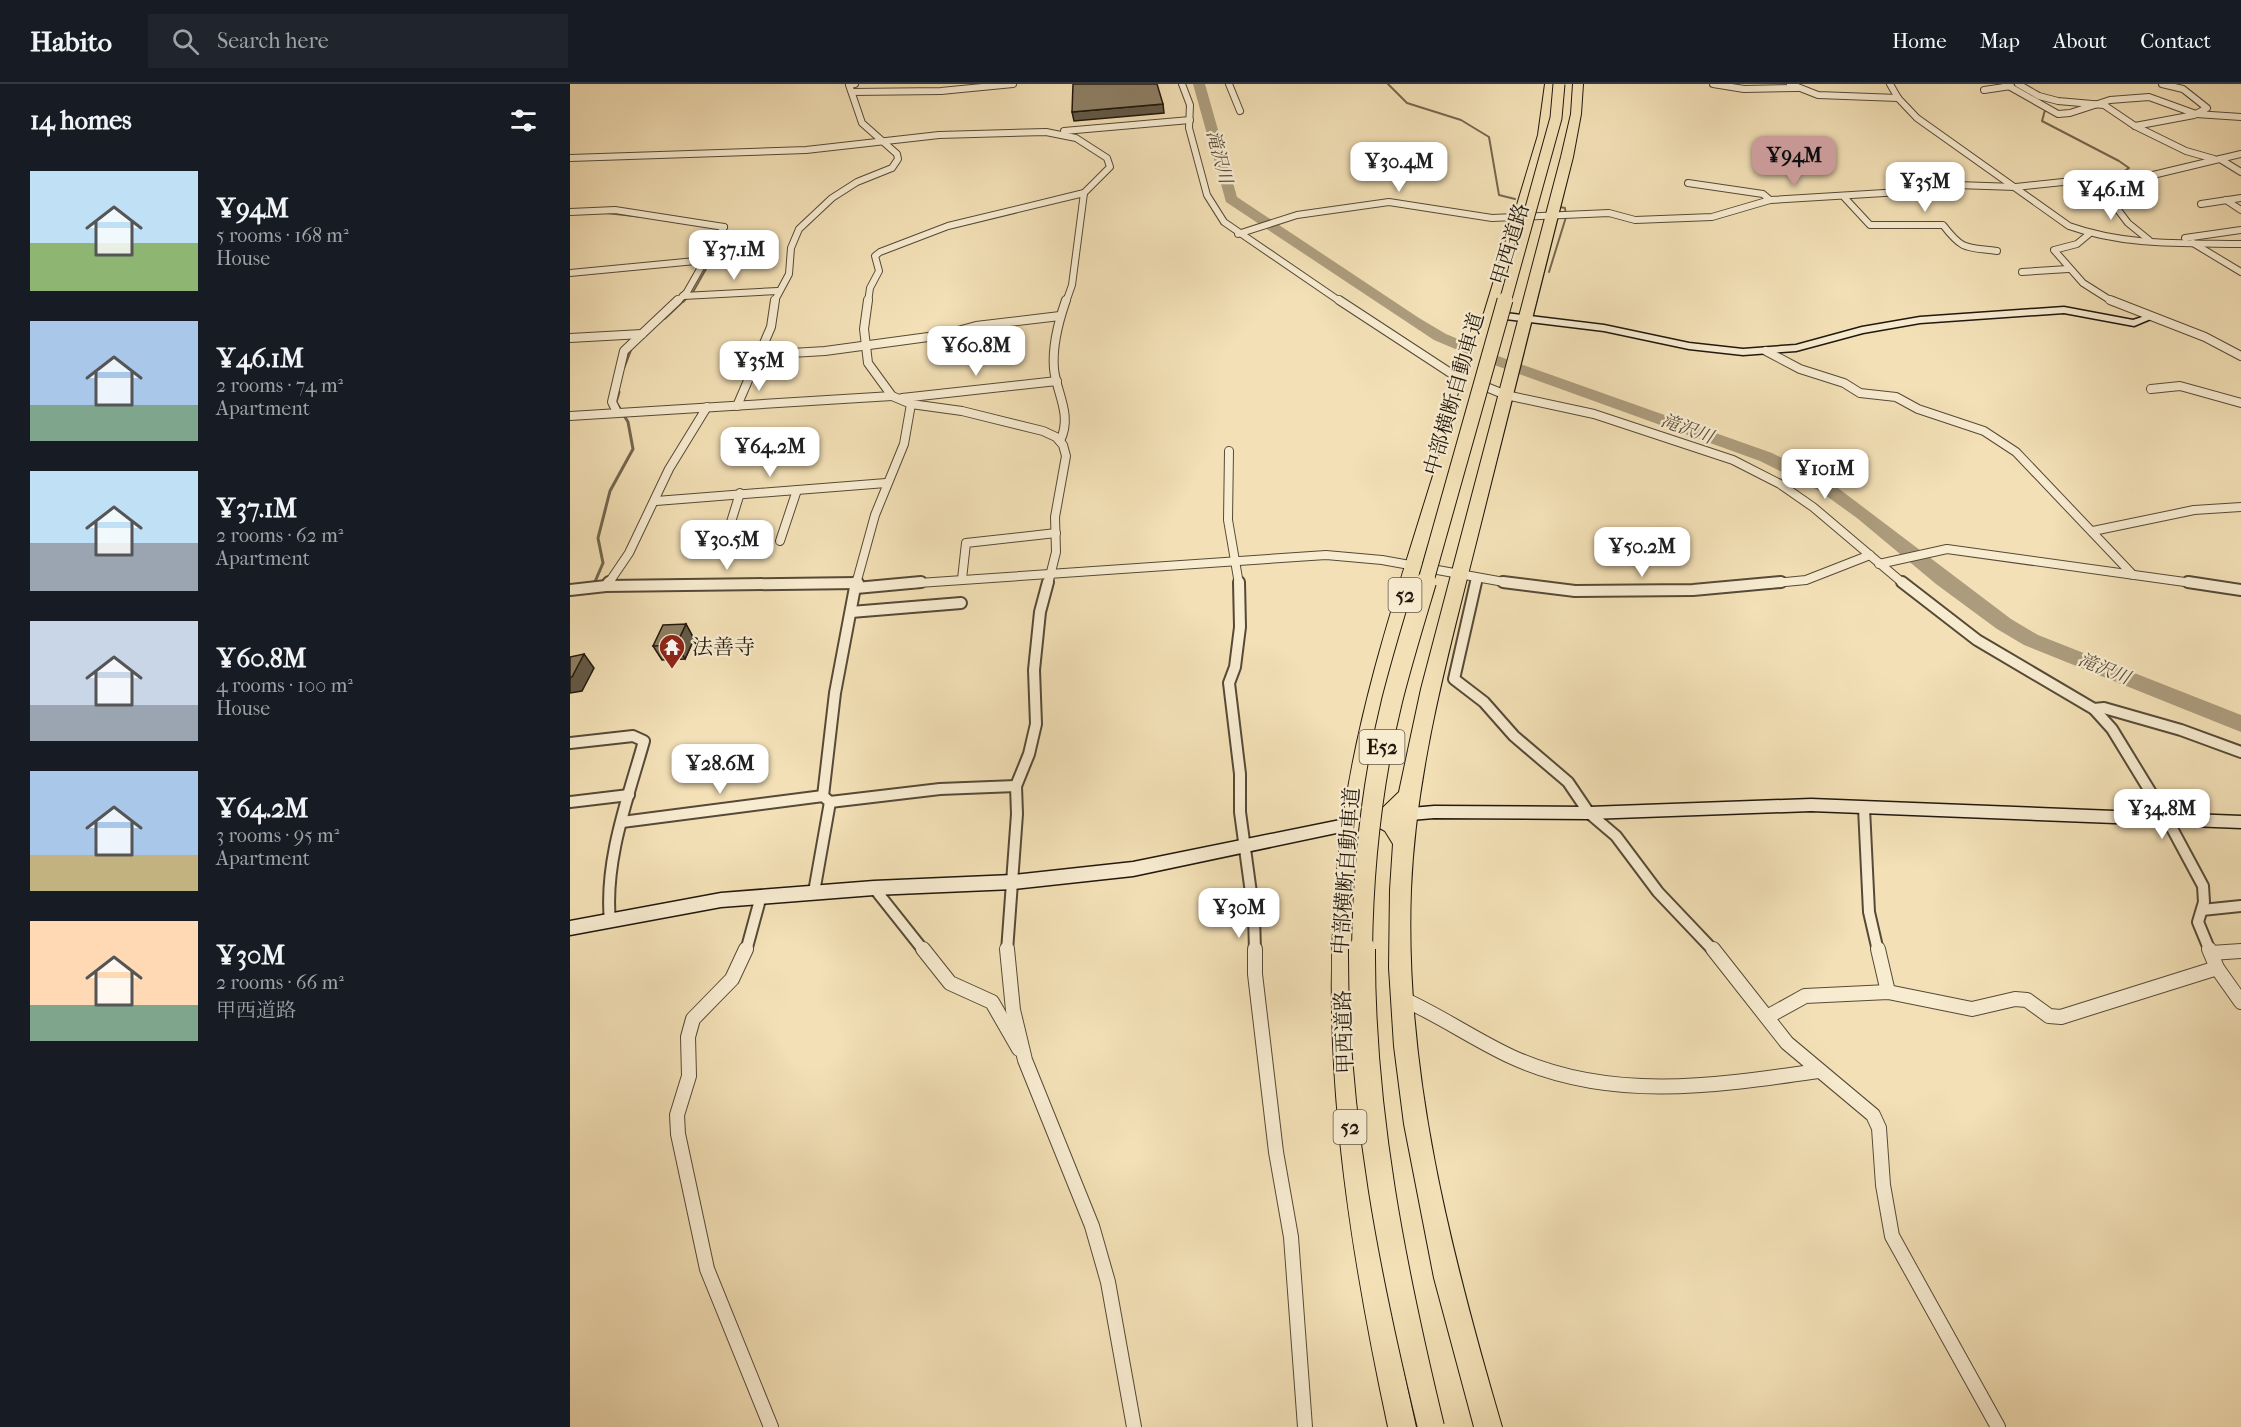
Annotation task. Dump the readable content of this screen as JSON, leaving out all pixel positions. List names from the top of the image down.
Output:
{
  "streets": {
    "highway": [
      "甲西道路",
      "中部横断自動車道",
      "52",
      "E52"
    ]
  },
  "water": ["滝沢川"],
  "places": {
    "temple": ["法善寺"]
  },
  "page": {
    "header": "Habito",
    "search": "Search here",
    "nav": [
      "Home",
      "Map",
      "About",
      "Contact"
    ],
    "heading": "14 homes",
    "price": [
      "¥94M",
      "¥30.4M",
      "¥35M",
      "¥46.1M",
      "¥37.1M",
      "¥60.8M",
      "¥35M",
      "¥64.2M",
      "¥101M",
      "¥30.5M",
      "¥50.2M",
      "¥28.6M",
      "¥34.8M",
      "¥30M"
    ],
    "list": [
      {
        "name": "¥94M",
        "note": "5 rooms · 168 m² · House"
      },
      {
        "name": "¥46.1M",
        "note": "2 rooms · 74 m² · Apartment"
      },
      {
        "name": "¥37.1M",
        "note": "2 rooms · 62 m² · Apartment"
      },
      {
        "name": "¥60.8M",
        "note": "4 rooms · 100 m² · House"
      },
      {
        "name": "¥64.2M",
        "note": "3 rooms · 95 m² · Apartment"
      },
      {
        "name": "¥30M",
        "note": "2 rooms · 66 m² · 甲西道路"
      }
    ]
  }
}
